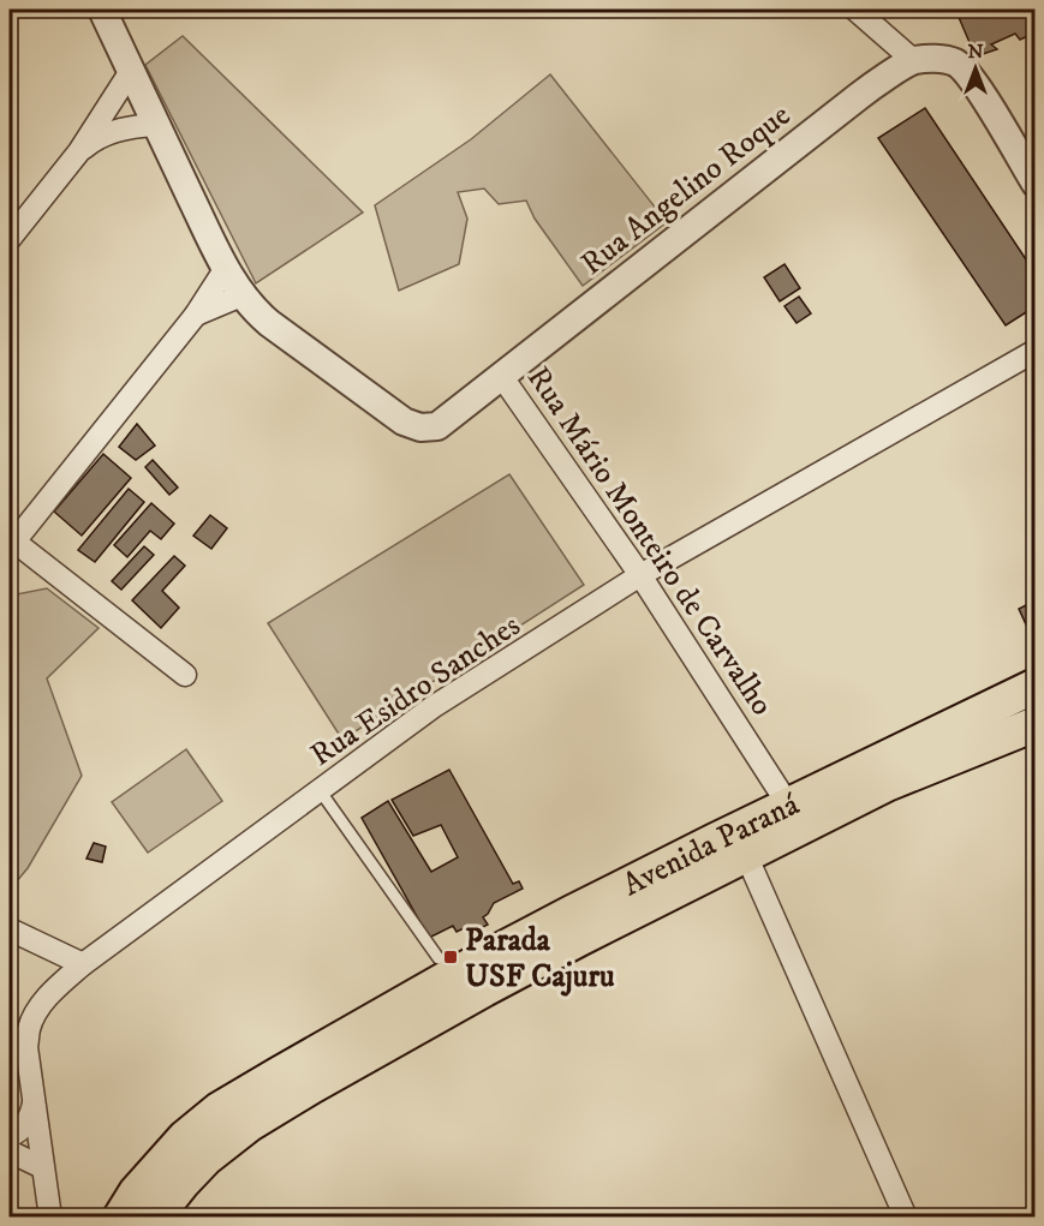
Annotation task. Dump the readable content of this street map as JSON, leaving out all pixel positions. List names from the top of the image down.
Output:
{
  "streets": {
    "main road": ["Avenida Paraná"],
    "street": ["Rua Angelino Roque", "Rua Mário Monteiro de Carvalho", "Rua Esidro Sanches"]
  },
  "crossings": [
    ["Rua Angelino Roque", "Rua Mário Monteiro de Carvalho"],
    ["Rua Mário Monteiro de Carvalho", "Rua Esidro Sanches"],
    ["Rua Mário Monteiro de Carvalho", "Avenida Paraná"]
  ],
  "places": {
    "transit": ["Parada USF Cajuru"]
  },
  "north": "top"
}
